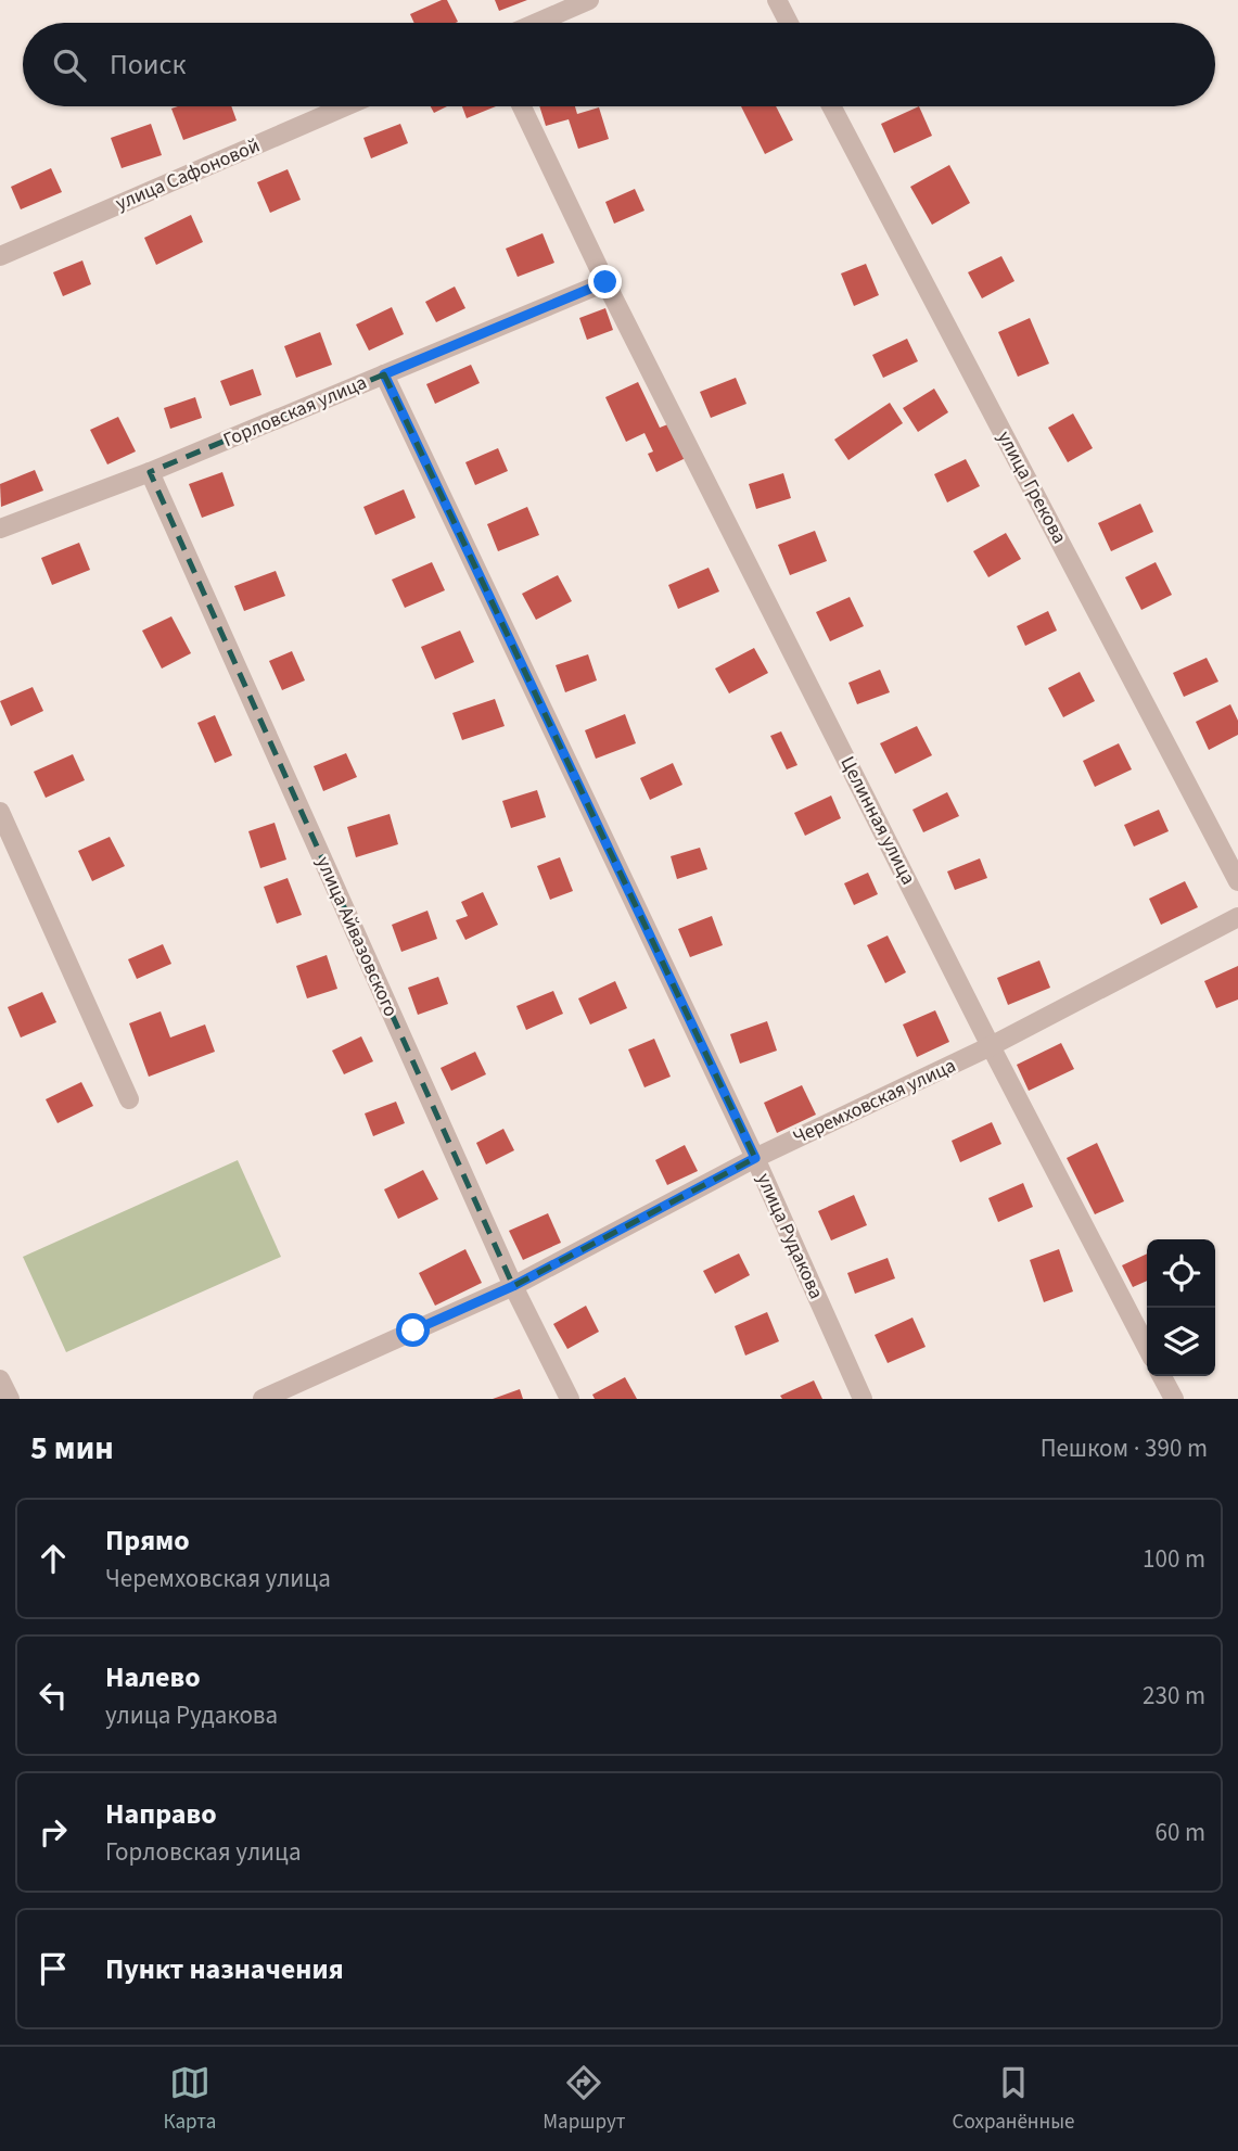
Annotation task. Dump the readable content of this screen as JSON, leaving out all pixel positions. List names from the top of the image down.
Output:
{
  "streets": {
    "street": [
      "улица Сафоновой",
      "Горловская улица",
      "улица Грекова",
      "Целинная улица",
      "улица Айвазовского",
      "Черемховская улица",
      "улица Рудакова"
    ]
  },
  "crossings": [
    ["Горловская улица", "Целинная улица"],
    ["Горловская улица", "улица Айвазовского"],
    ["Горловская улица", "улица Рудакова"],
    ["Целинная улица", "Черемховская улица"],
    ["улица Айвазовского", "Черемховская улица"],
    ["Черемховская улица", "улица Рудакова"]
  ],
  "page": {
    "search": "Поиск",
    "heading": ["5 мин", "Пешком · 390 m"],
    "list": [
      ["Прямо", "Черемховская улица", "100 m"],
      ["Налево", "улица Рудакова", "230 m"],
      ["Направо", "Горловская улица", "60 m"],
      "Пункт назначения"
    ],
    "nav": ["Карта", "Маршрут", "Сохранённые"]
  }
}
